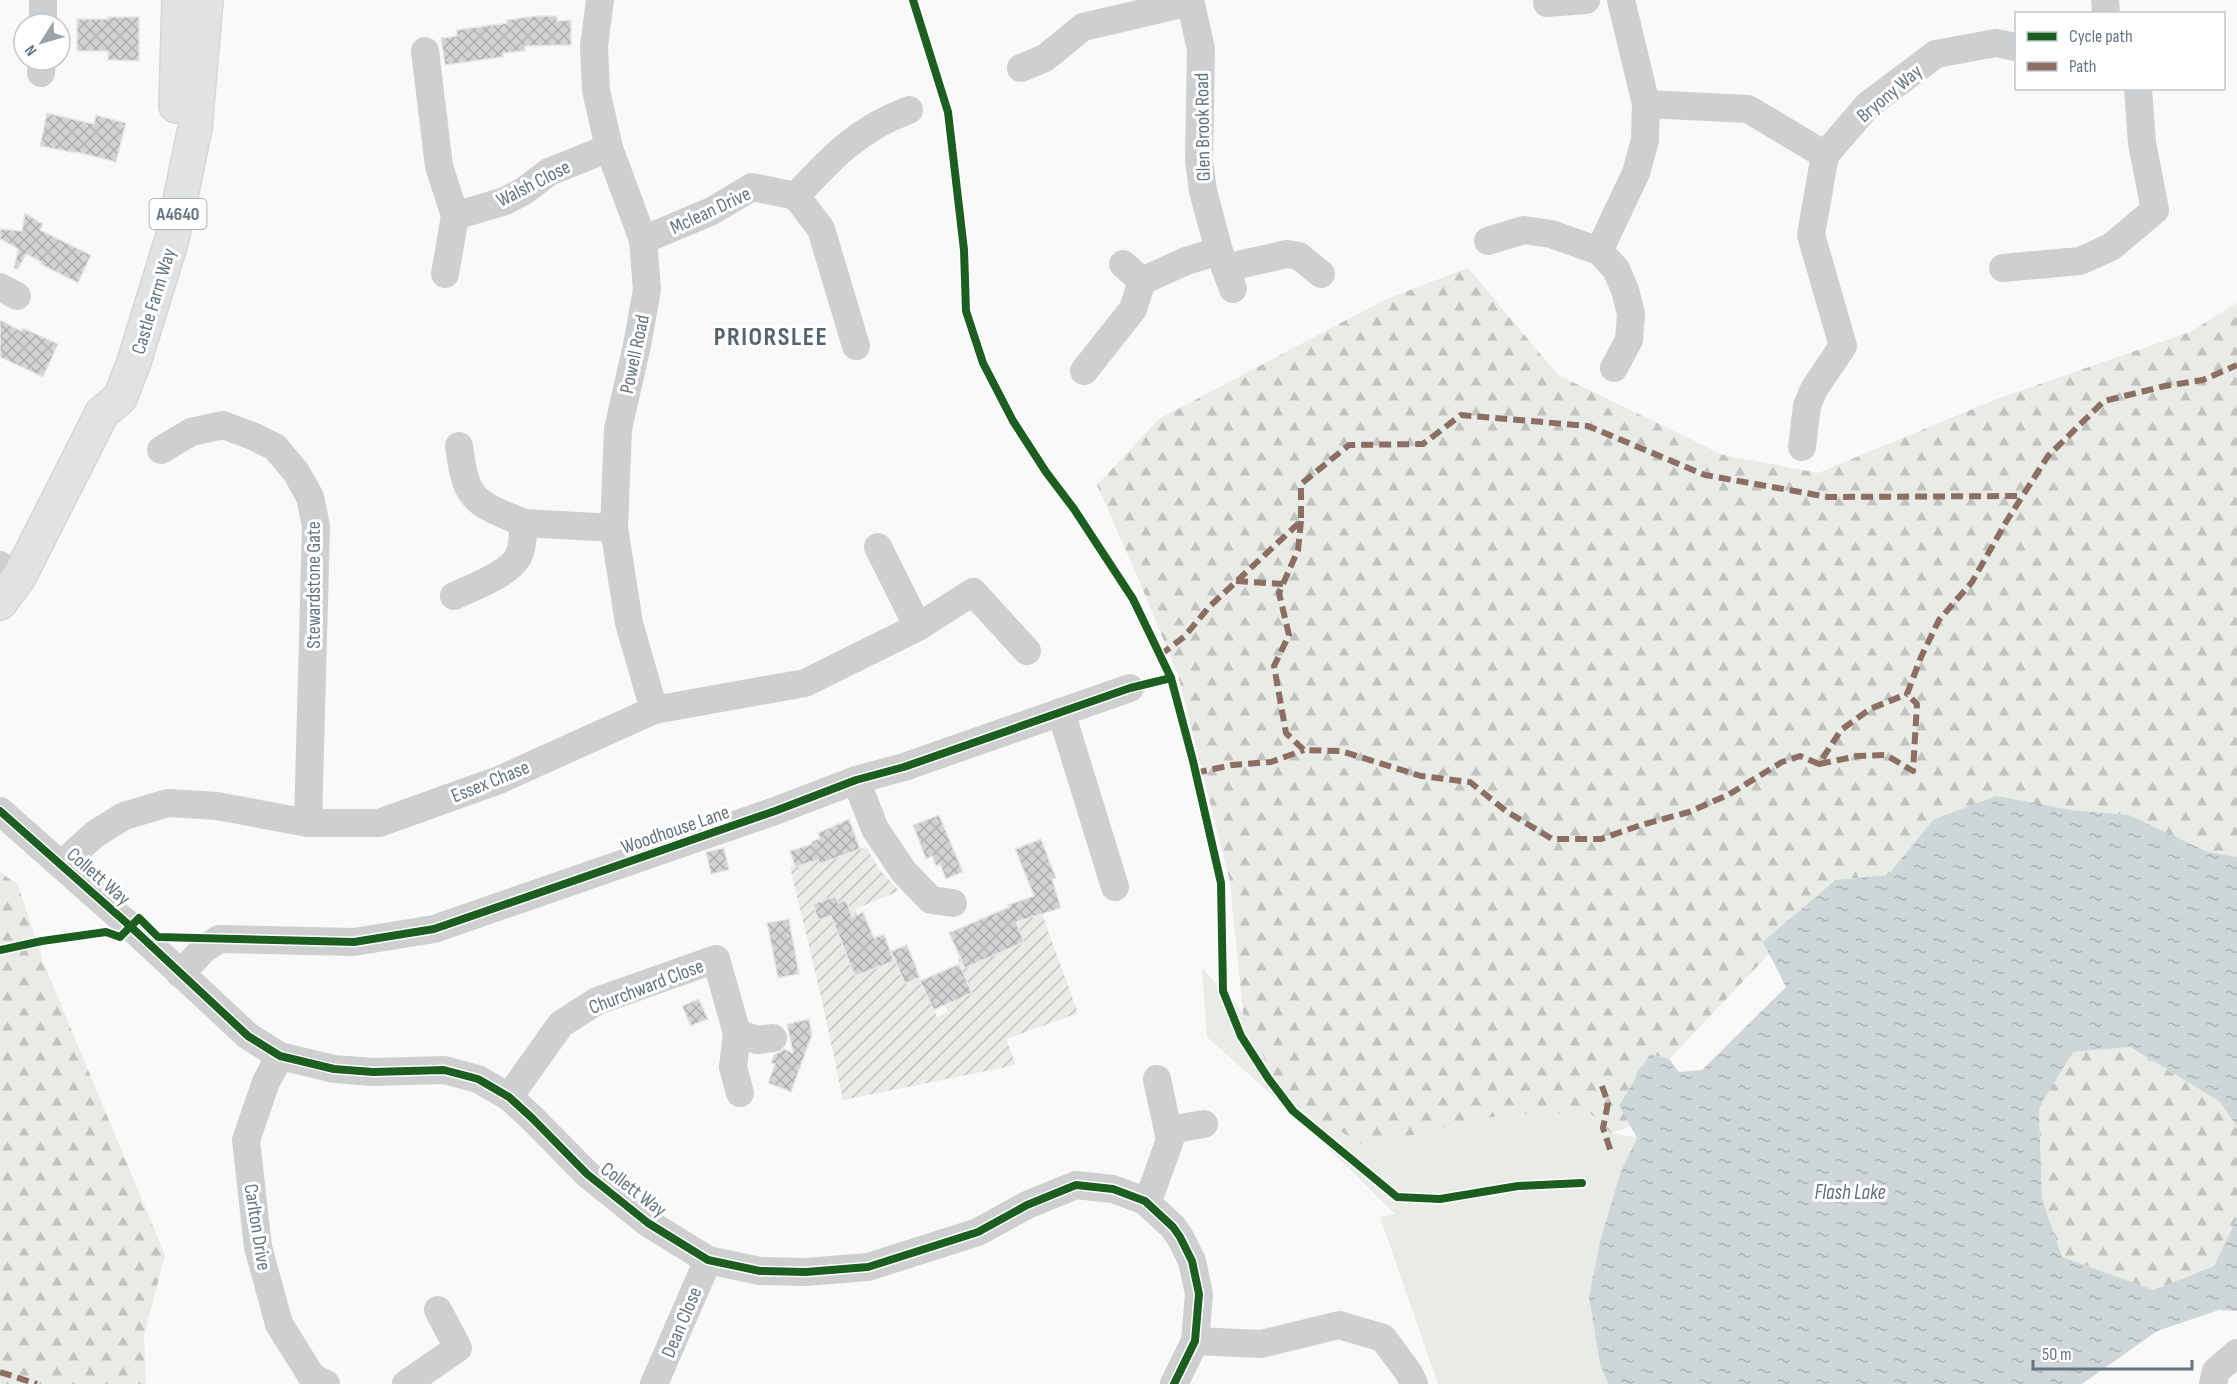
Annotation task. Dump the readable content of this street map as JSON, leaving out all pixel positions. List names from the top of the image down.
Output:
{
  "streets": {
    "main road": ["A4640", "Castle Farm Way"],
    "street": [
      "Bryony Way",
      "Glen Brook Road",
      "Walsh Close",
      "Mclean Drive",
      "Powell Road",
      "Stewardstone Gate",
      "Essex Chase",
      "Woodhouse Lane",
      "Collett Way",
      "Churchward Close",
      "Carlton Drive",
      "Dean Close"
    ]
  },
  "crossings": [
    ["Walsh Close", "Powell Road"],
    ["Mclean Drive", "Powell Road"],
    ["Powell Road", "Essex Chase"],
    ["Stewardstone Gate", "Essex Chase"],
    ["Essex Chase", "Collett Way"],
    ["Woodhouse Lane", "Collett Way"],
    ["Collett Way", "Churchward Close"],
    ["Collett Way", "Carlton Drive"],
    ["Collett Way", "Dean Close"]
  ],
  "districts": ["PRIORSLEE"],
  "water": ["Flash Lake"],
  "legend": ["Cycle path", "Path"],
  "scale_bar": "50 m",
  "north": "bottom left"
}
